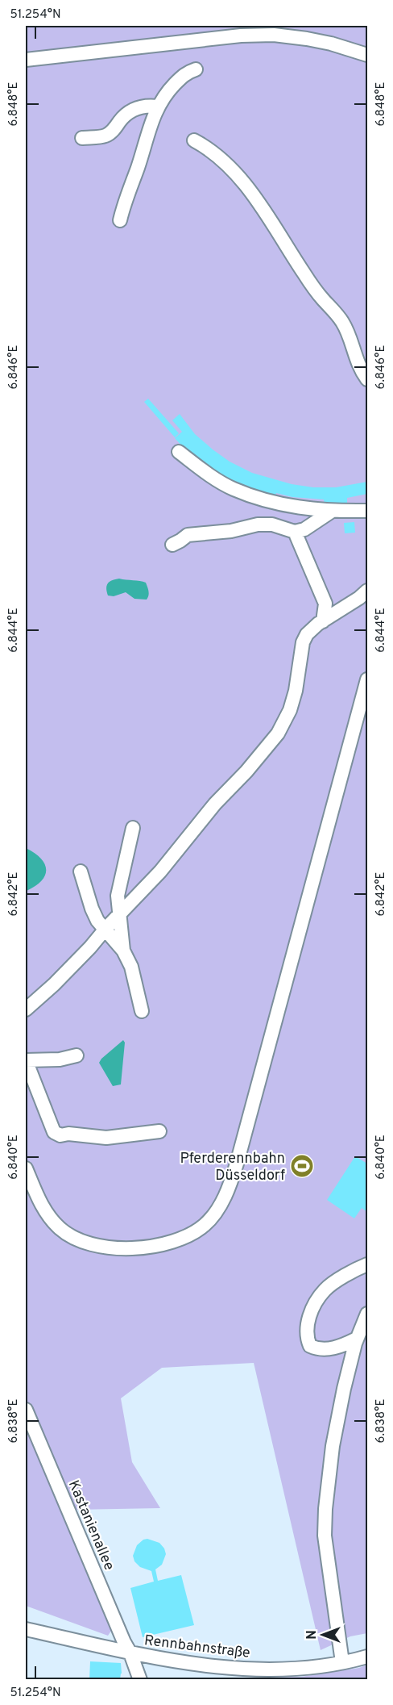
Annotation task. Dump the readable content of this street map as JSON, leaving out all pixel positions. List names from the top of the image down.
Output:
{
  "streets": {
    "street": ["Kastanienallee", "Rennbahnstraße"]
  },
  "crossings": [
    ["Kastanienallee", "Rennbahnstraße"]
  ],
  "places": {
    "sports": ["Pferderennbahn Düsseldorf"]
  },
  "north": "left",
  "coordinates": [
    "51.254°N",
    "6.848°E",
    "6.846°E",
    "6.844°E",
    "6.842°E",
    "6.840°E",
    "6.838°E"
  ]
}
